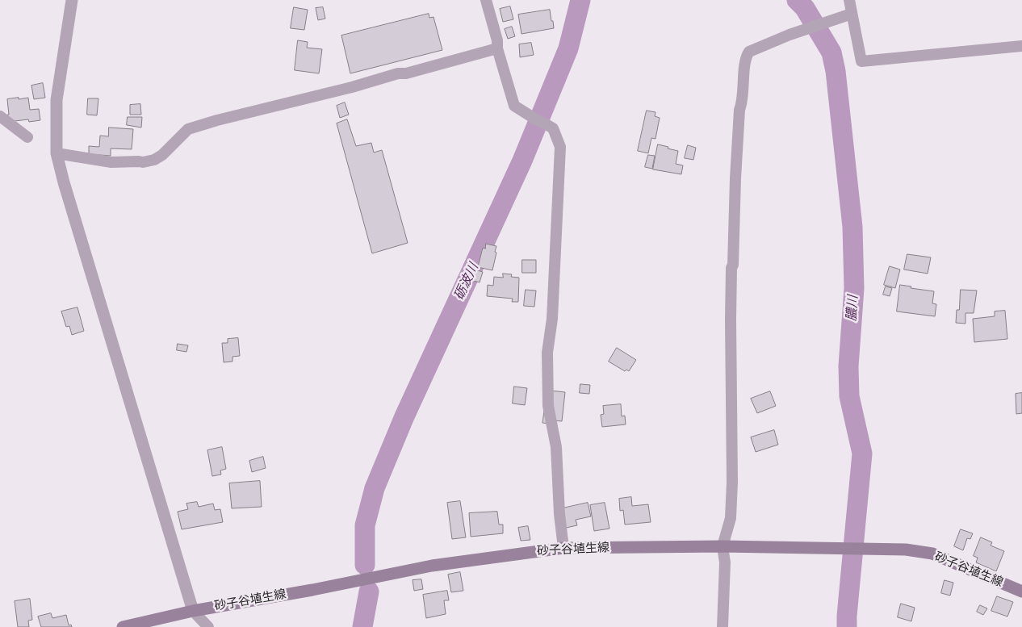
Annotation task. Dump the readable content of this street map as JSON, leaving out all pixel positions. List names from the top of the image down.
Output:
{
  "streets": {
    "main road": ["砂子谷埴生線"]
  },
  "water": ["砺波川", "膿川"]
}
